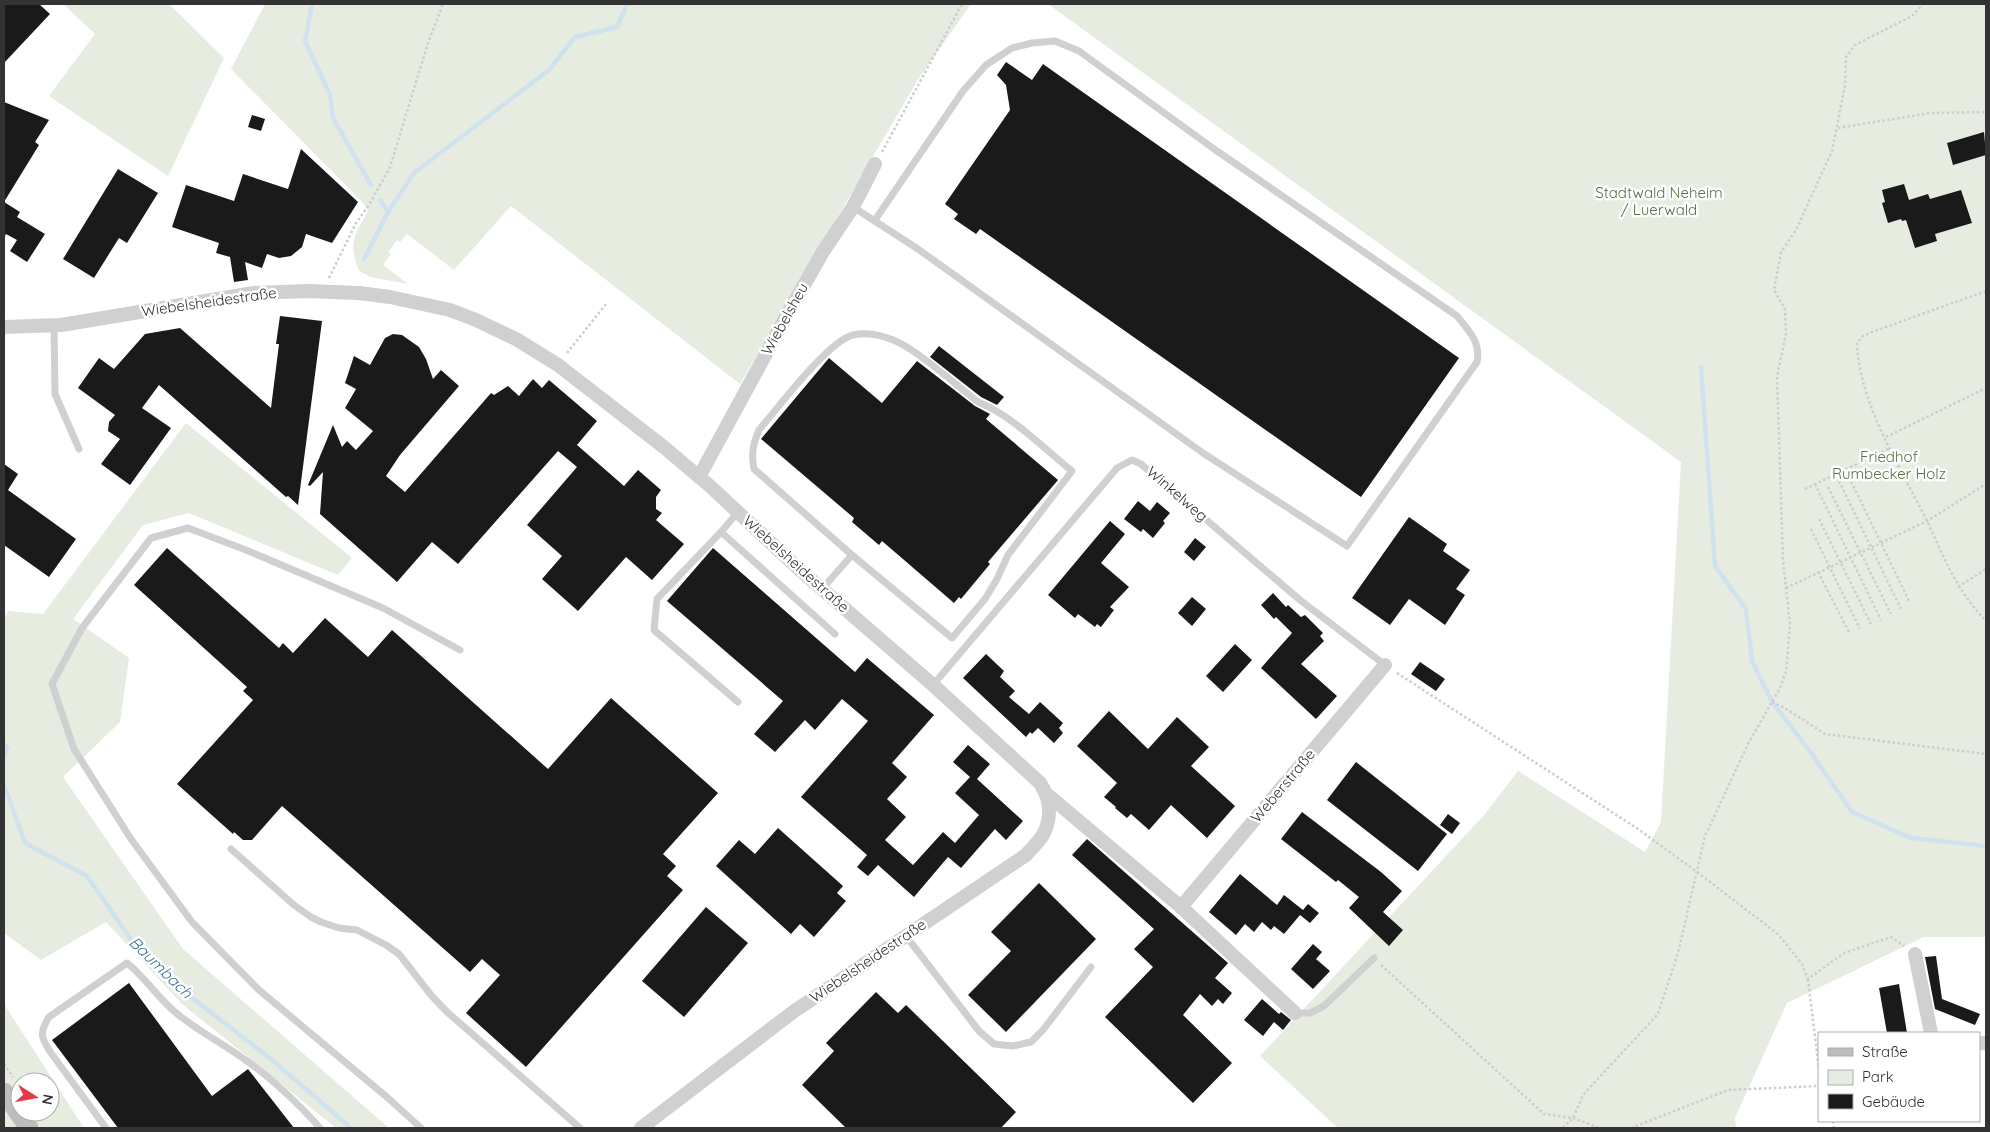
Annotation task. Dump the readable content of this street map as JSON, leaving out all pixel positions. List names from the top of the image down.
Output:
{
  "streets": {
    "street": ["Wiebelsheidestraße", "Wiebelsheu", "Weberstraße"],
    "lane": ["Winkelweg"]
  },
  "crossings": [
    ["Wiebelsheidestraße", "Wiebelsheu"],
    ["Wiebelsheidestraße", "Winkelweg"],
    ["Winkelweg", "Weberstraße"]
  ],
  "water": ["Baumbach"],
  "parks": ["Stadtwald Neheim / Luerwald", "Friedhof Rumbecker Holz"],
  "legend": ["Straße", "Park", "Gebäude"],
  "north": "right"
}
